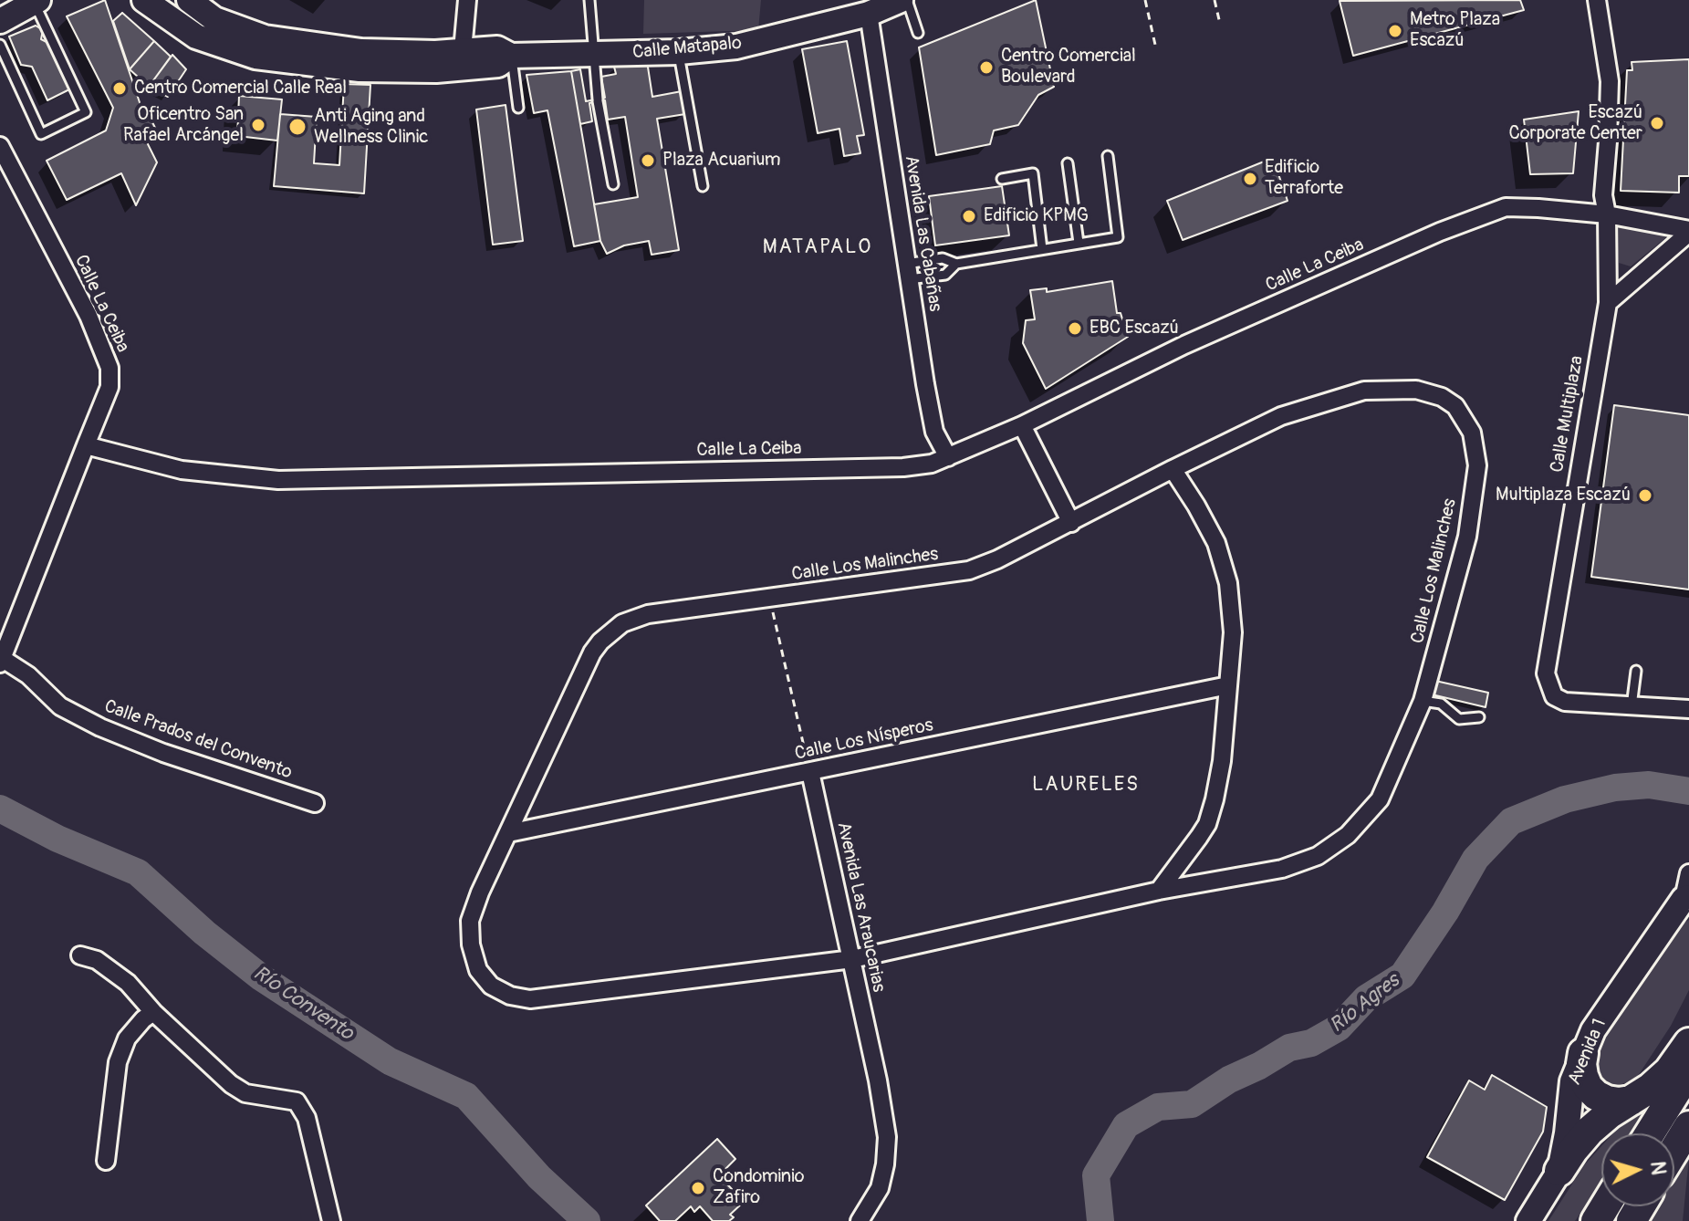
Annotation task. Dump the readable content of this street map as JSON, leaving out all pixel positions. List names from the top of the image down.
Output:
{
  "streets": {
    "street": [
      "Calle Matapalo",
      "Avenida Las Cabañas",
      "Calle La Ceiba",
      "Calle Multiplaza",
      "Calle Los Malinches",
      "Calle Prados del Convento",
      "Calle Los Nísperos",
      "Avenida Las Araucarias",
      "Avenida 1"
    ]
  },
  "crossings": [
    ["Calle Matapalo", "Avenida Las Cabañas"],
    ["Avenida Las Cabañas", "Calle La Ceiba"],
    ["Calle La Ceiba", "Calle Multiplaza"],
    ["Calle Los Malinches", "Calle Los Nísperos"],
    ["Calle Los Malinches", "Avenida Las Araucarias"],
    ["Calle Los Nísperos", "Avenida Las Araucarias"]
  ],
  "districts": ["MATAPALO", "LAURELES"],
  "water": ["Río Convento", "Río Agres"],
  "places": [
    "Metro Plaza Escazú",
    "Centro Comercial Boulevard",
    "Centro Comercial Calle Real",
    "Escazú Corporate Center",
    "Oficentro San Rafael Arcángel",
    "Anti Aging and Wellness Clinic",
    "Plaza Acuarium",
    "Edificio Terraforte",
    "Edificio KPMG",
    "EBC Escazú",
    "Multiplaza Escazú",
    "Condominio Zafiro"
  ],
  "north": "right"
}
